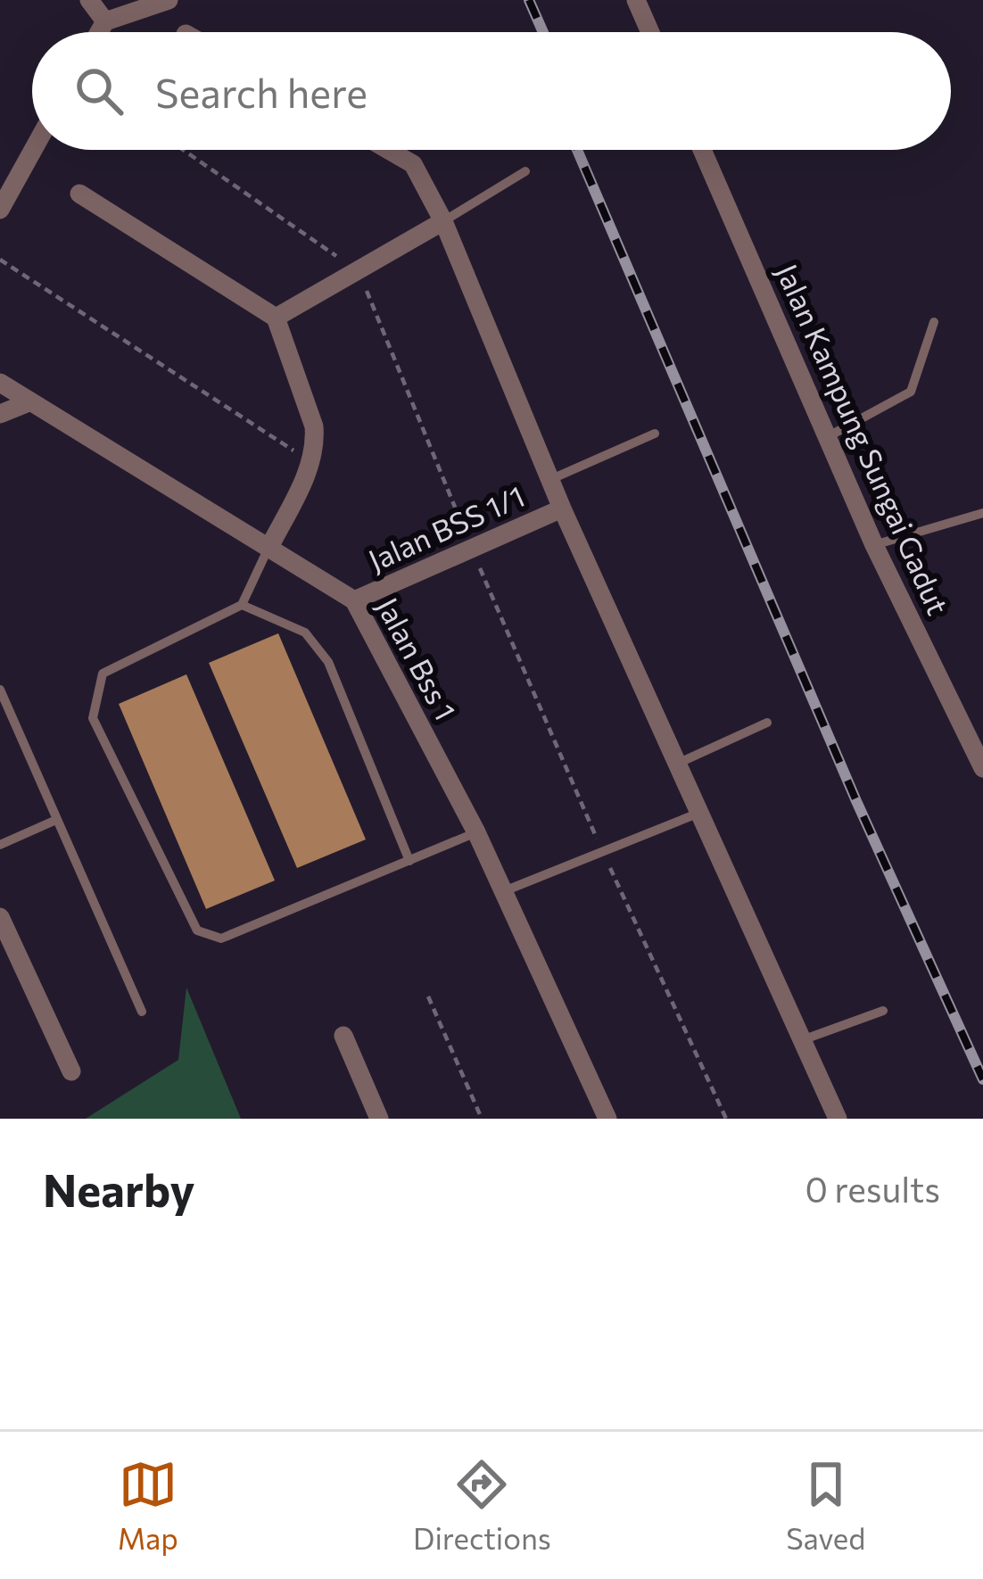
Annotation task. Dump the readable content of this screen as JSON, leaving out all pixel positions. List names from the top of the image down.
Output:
{
  "streets": {
    "street": ["Jalan Kampung Sungai Gadut", "Jalan BSS 1/1", "Jalan Bss 1"]
  },
  "crossings": [
    ["Jalan BSS 1/1", "Jalan Bss 1"]
  ],
  "page": {
    "search": "Search here",
    "heading": ["Nearby", "0 results"],
    "nav": ["Map", "Directions", "Saved"]
  }
}
